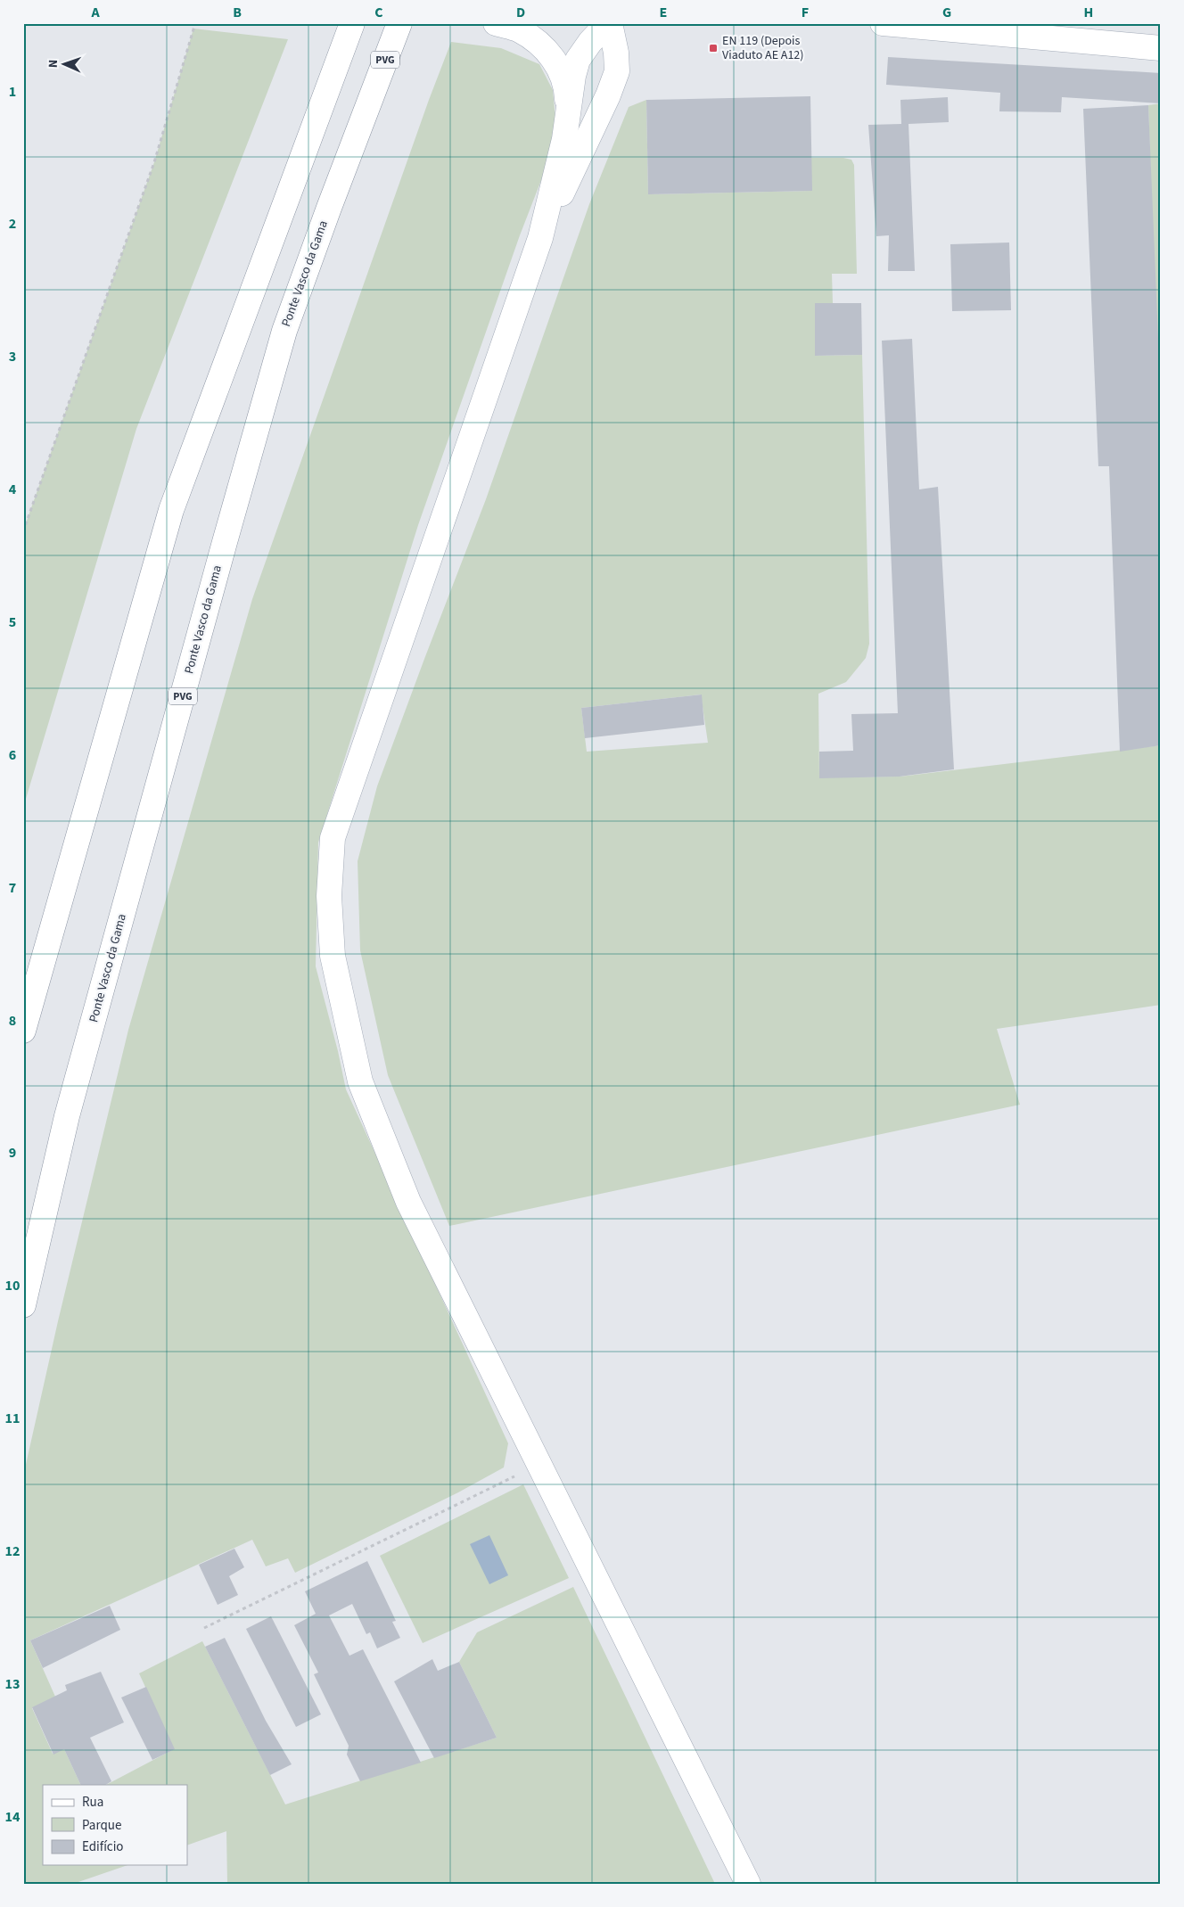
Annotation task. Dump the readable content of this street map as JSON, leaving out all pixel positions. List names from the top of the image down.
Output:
{
  "streets": {
    "main road": ["PVG", "Ponte Vasco da Gama"]
  },
  "places": {
    "transit": ["EN 119 (Depois Viaduto AE A12)"]
  },
  "legend": ["Rua", "Parque", "Edifício"],
  "north": "left",
  "grid": {
    "columns": [
      "A",
      "B",
      "C",
      "D",
      "E",
      "F",
      "G",
      "H"
    ],
    "rows": [
      "1",
      "2",
      "3",
      "4",
      "5",
      "6",
      "7",
      "8",
      "9",
      "10",
      "11",
      "12",
      "13",
      "14"
    ]
  }
}
